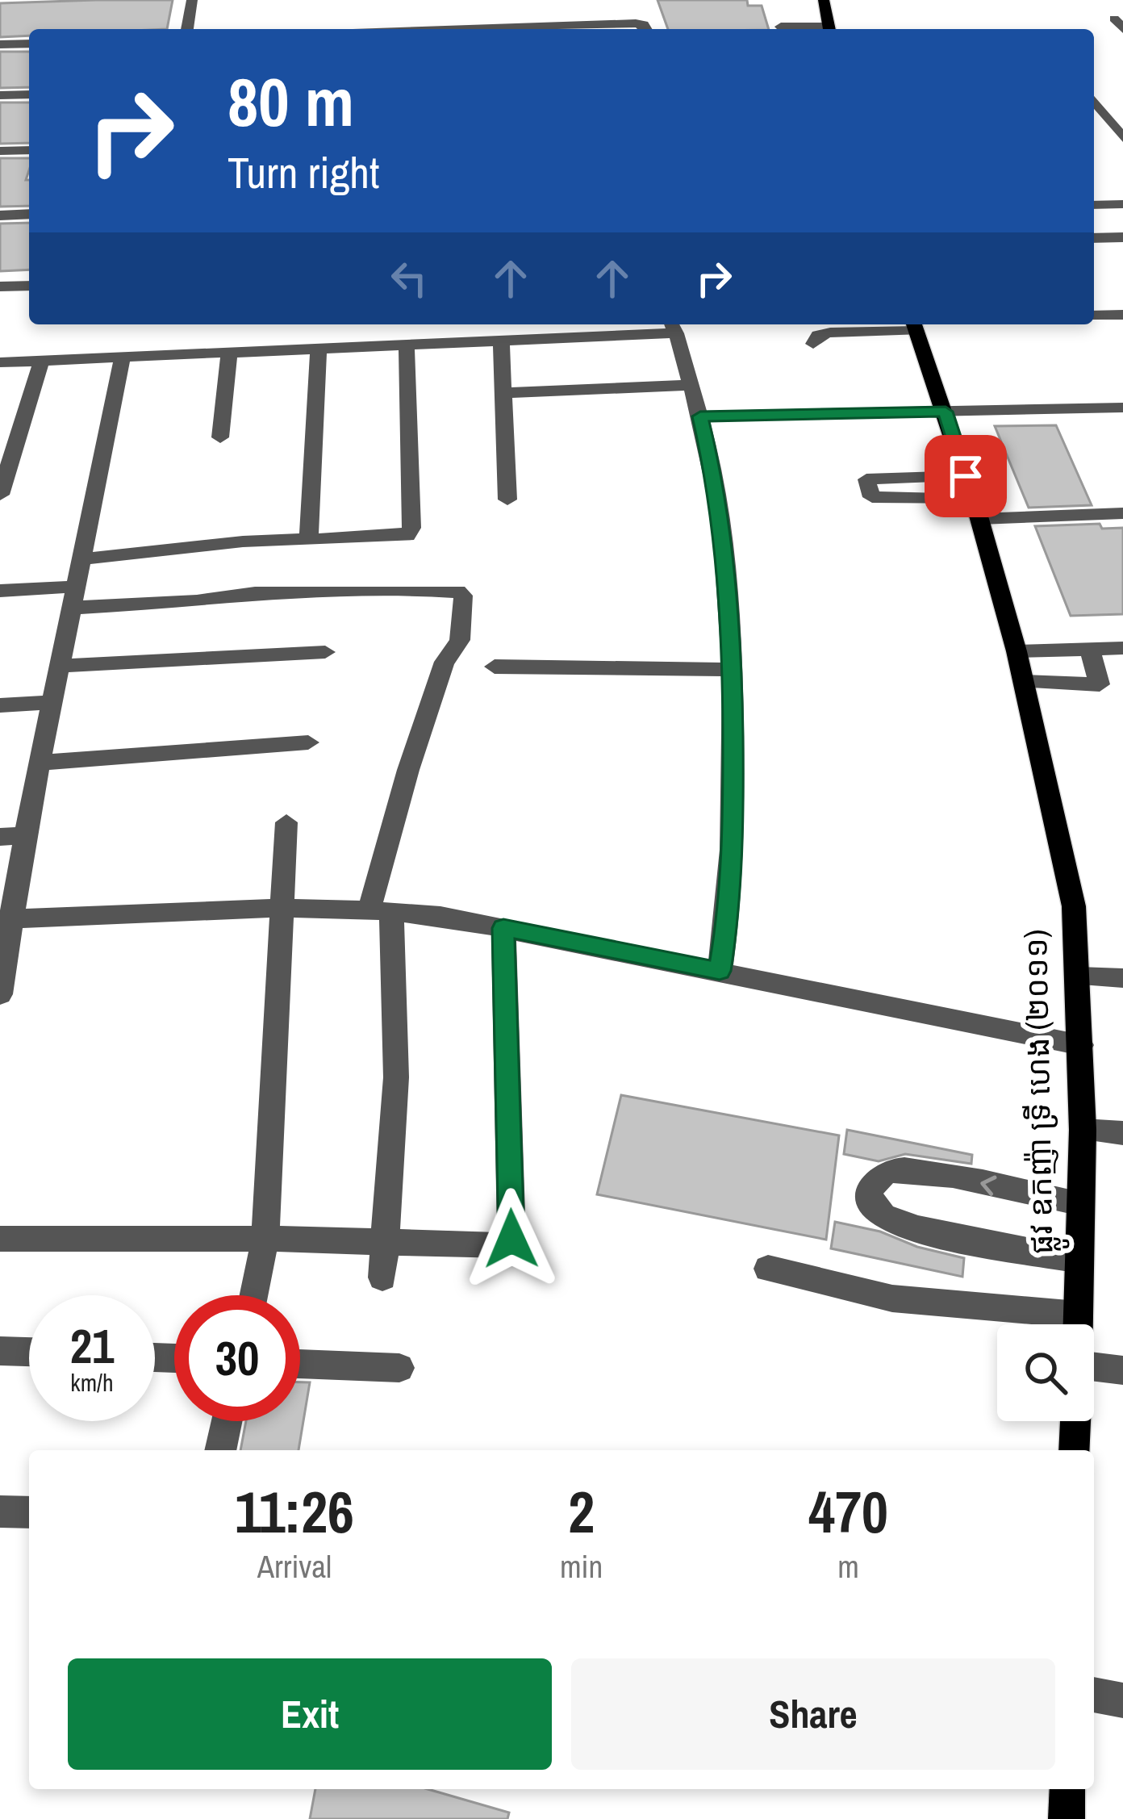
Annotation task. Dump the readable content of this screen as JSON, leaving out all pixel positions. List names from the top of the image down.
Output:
{
  "streets": {
    "main road": ["ផ្លូវ ឧកញ៉ា ទ្រី ហេង (២០១១)"]
  },
  "page": {
    "turn": ["80 m", "Turn right"],
    "speed": "21 km/h",
    "limit": "30",
    "eta": [
      "11:26",
      "Arrival",
      "2",
      "min",
      "470",
      "m"
    ],
    "buttons": ["Exit", "Share"]
  }
}
